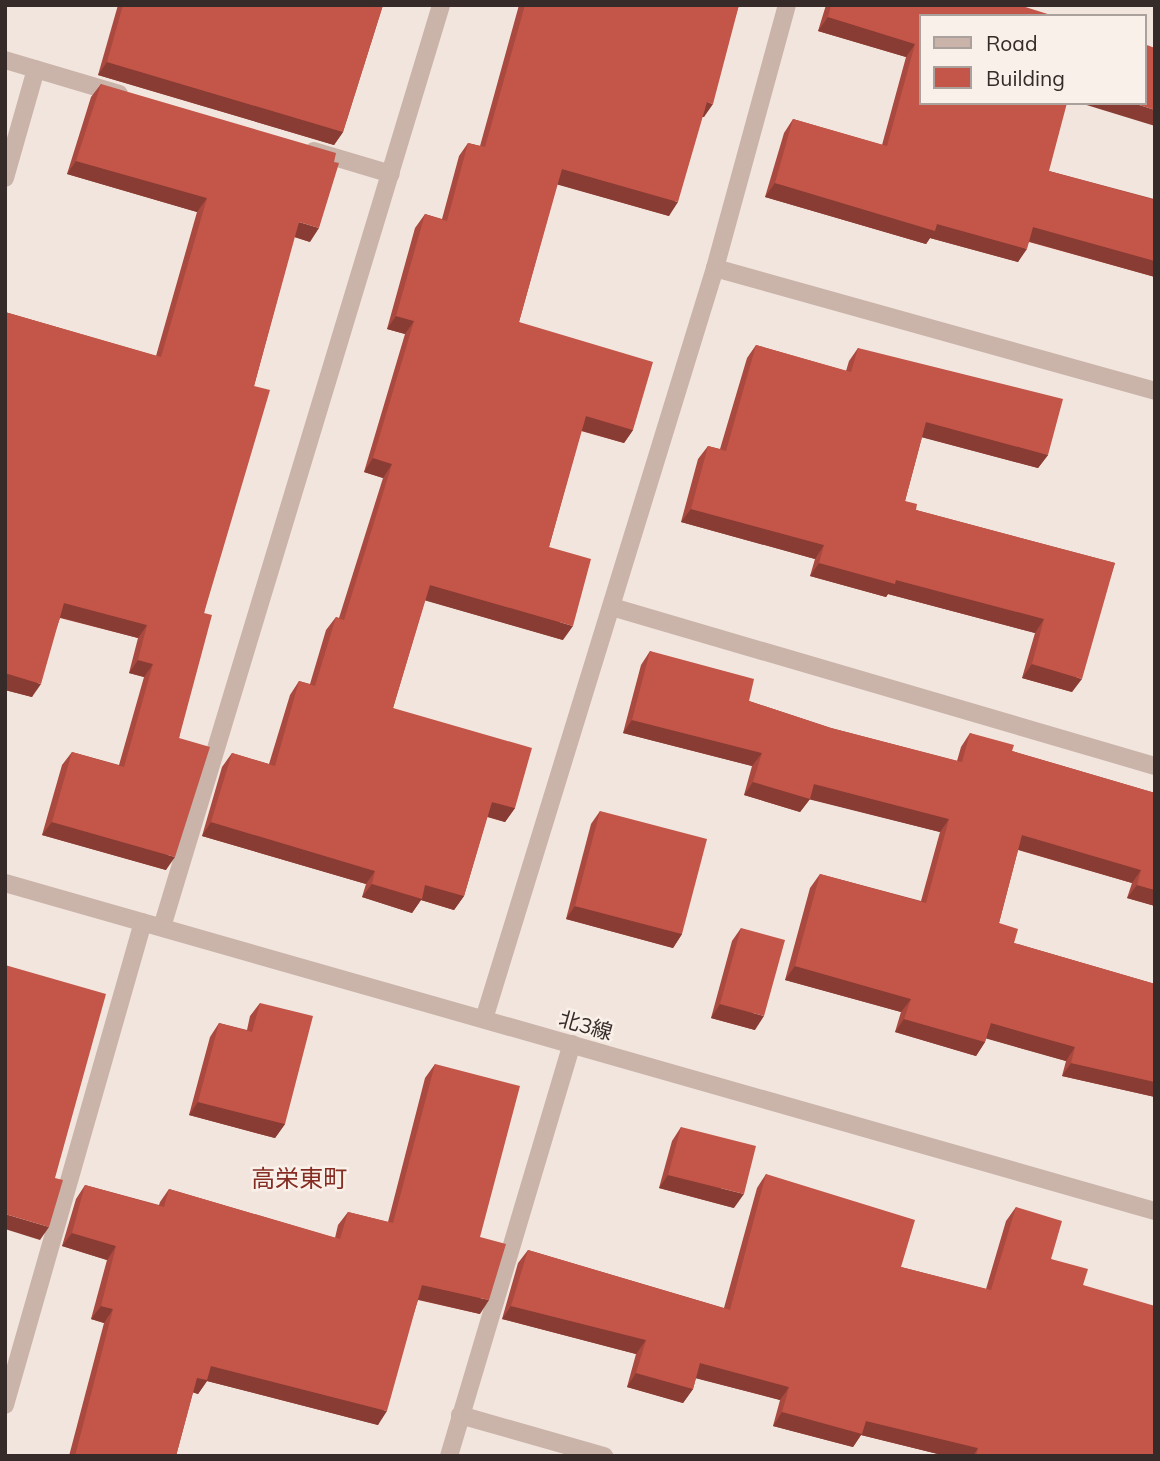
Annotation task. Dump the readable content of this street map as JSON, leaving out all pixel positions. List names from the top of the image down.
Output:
{
  "streets": {
    "street": ["北3線"]
  },
  "districts": ["高栄東町"],
  "legend": ["Road", "Building"]
}
